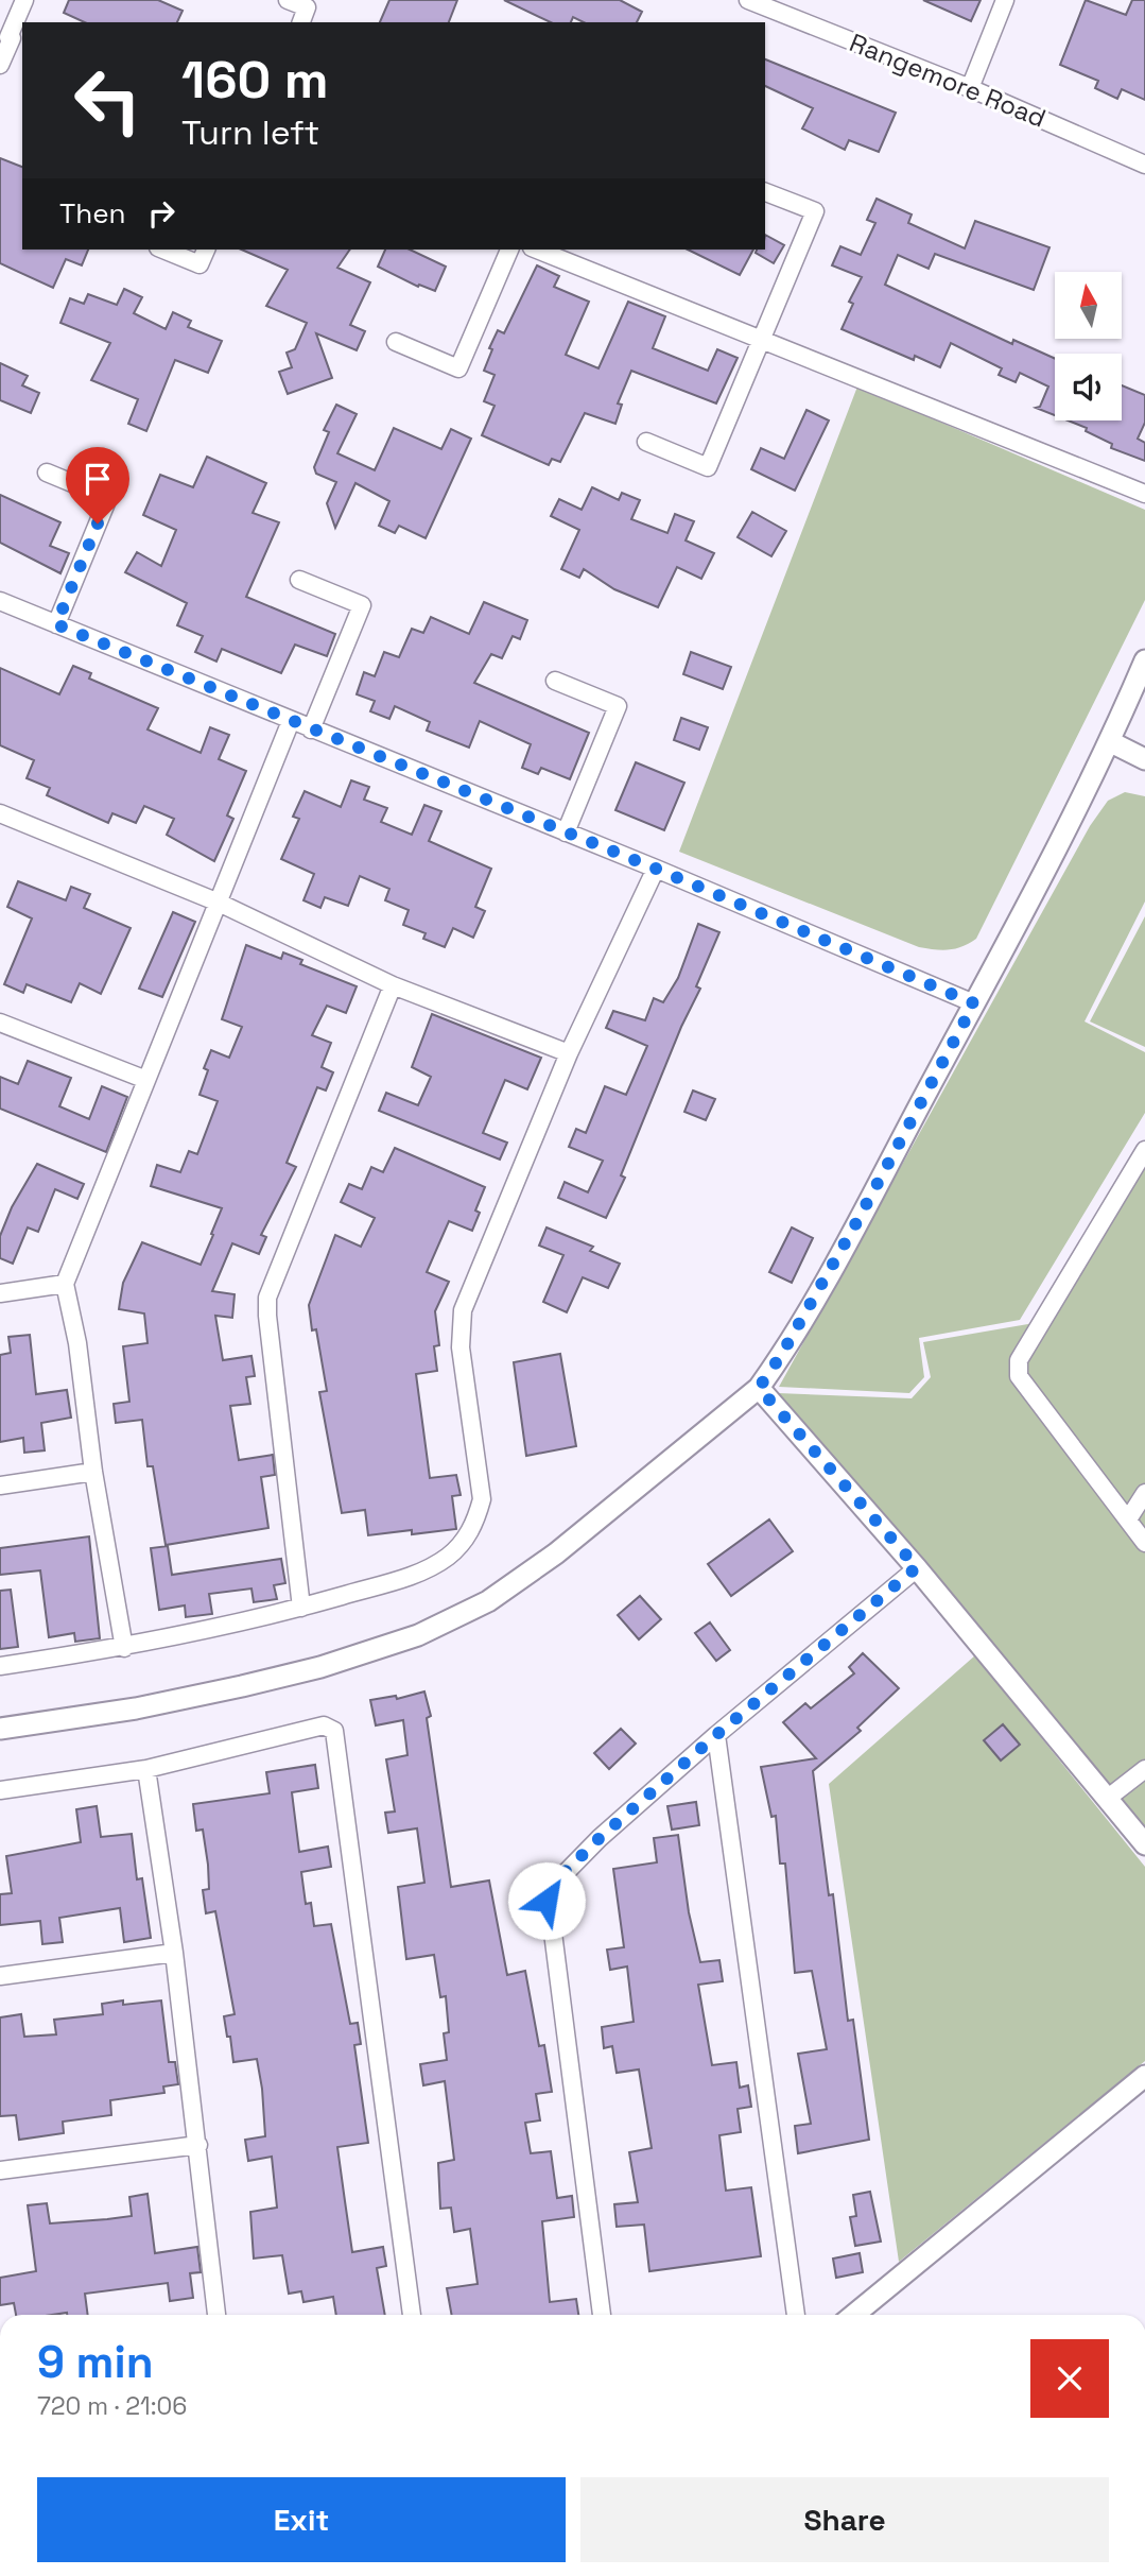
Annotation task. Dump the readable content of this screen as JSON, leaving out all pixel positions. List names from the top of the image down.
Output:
{
  "streets": {
    "street": ["Rangemore Road"]
  },
  "north": "top",
  "page": {
    "turn": ["160 m", "Turn left"],
    "then": "Then",
    "heading": ["9 min", "720 m · 21:06"],
    "buttons": ["Exit", "Share"]
  }
}
